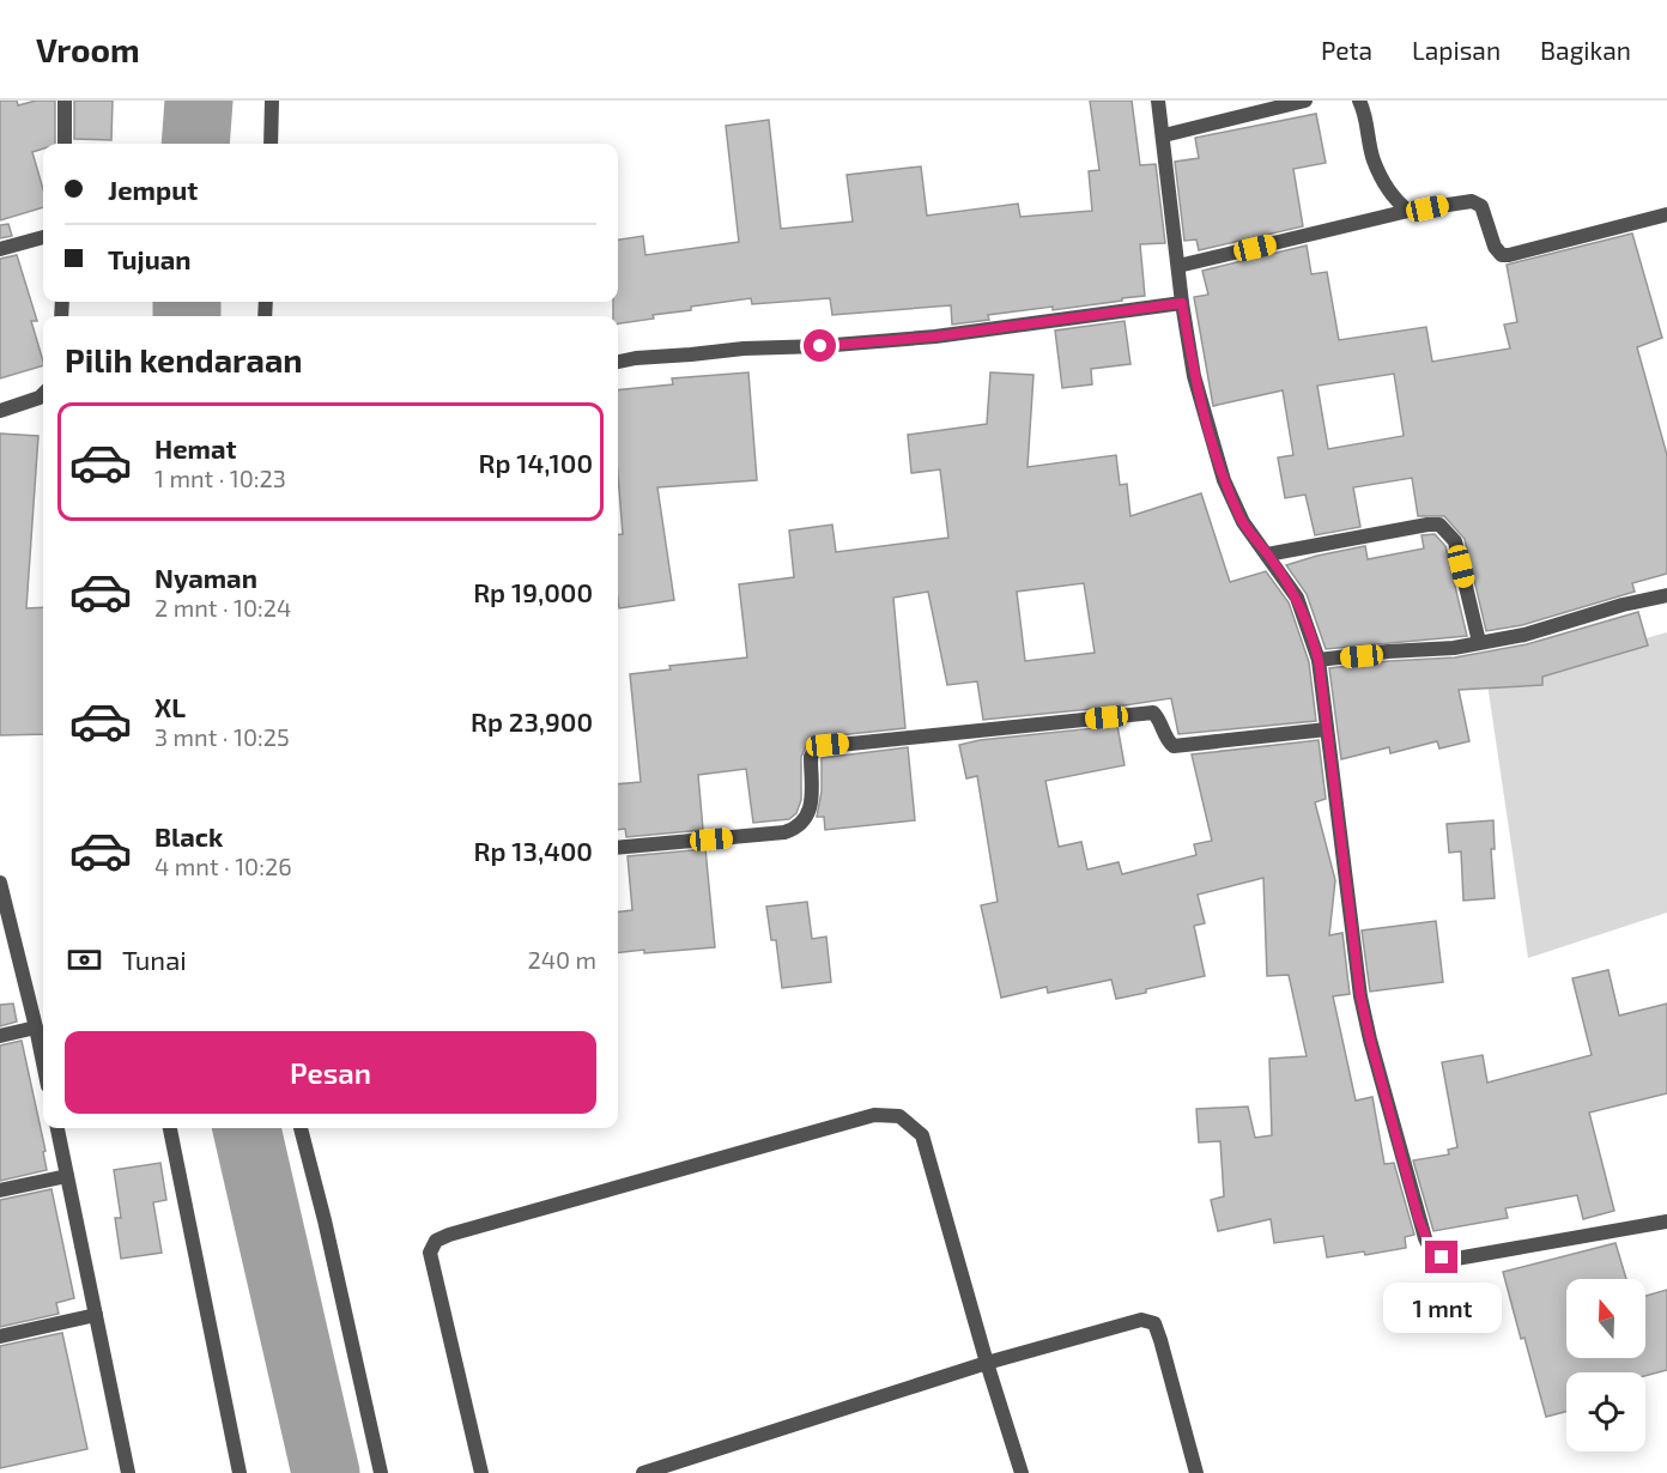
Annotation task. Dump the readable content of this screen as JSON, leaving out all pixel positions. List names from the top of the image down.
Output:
{
  "north": "top",
  "page": {
    "header": "Vroom",
    "nav": ["Peta", "Lapisan", "Bagikan"],
    "banner": ["Jemput", "Tujuan"],
    "heading": "Pilih kendaraan",
    "list": [
      {
        "name": "Hemat",
        "note": "1 mnt · 10:23",
        "value": "Rp 14,100"
      },
      {
        "name": "Nyaman",
        "note": "2 mnt · 10:24",
        "value": "Rp 19,000"
      },
      {
        "name": "XL",
        "note": "3 mnt · 10:25",
        "value": "Rp 23,900"
      },
      {
        "name": "Black",
        "note": "4 mnt · 10:26",
        "value": "Rp 13,400"
      }
    ],
    "pay": ["Tunai", "240 m"],
    "buttons": "Pesan",
    "bubble": "1 mnt"
  }
}
